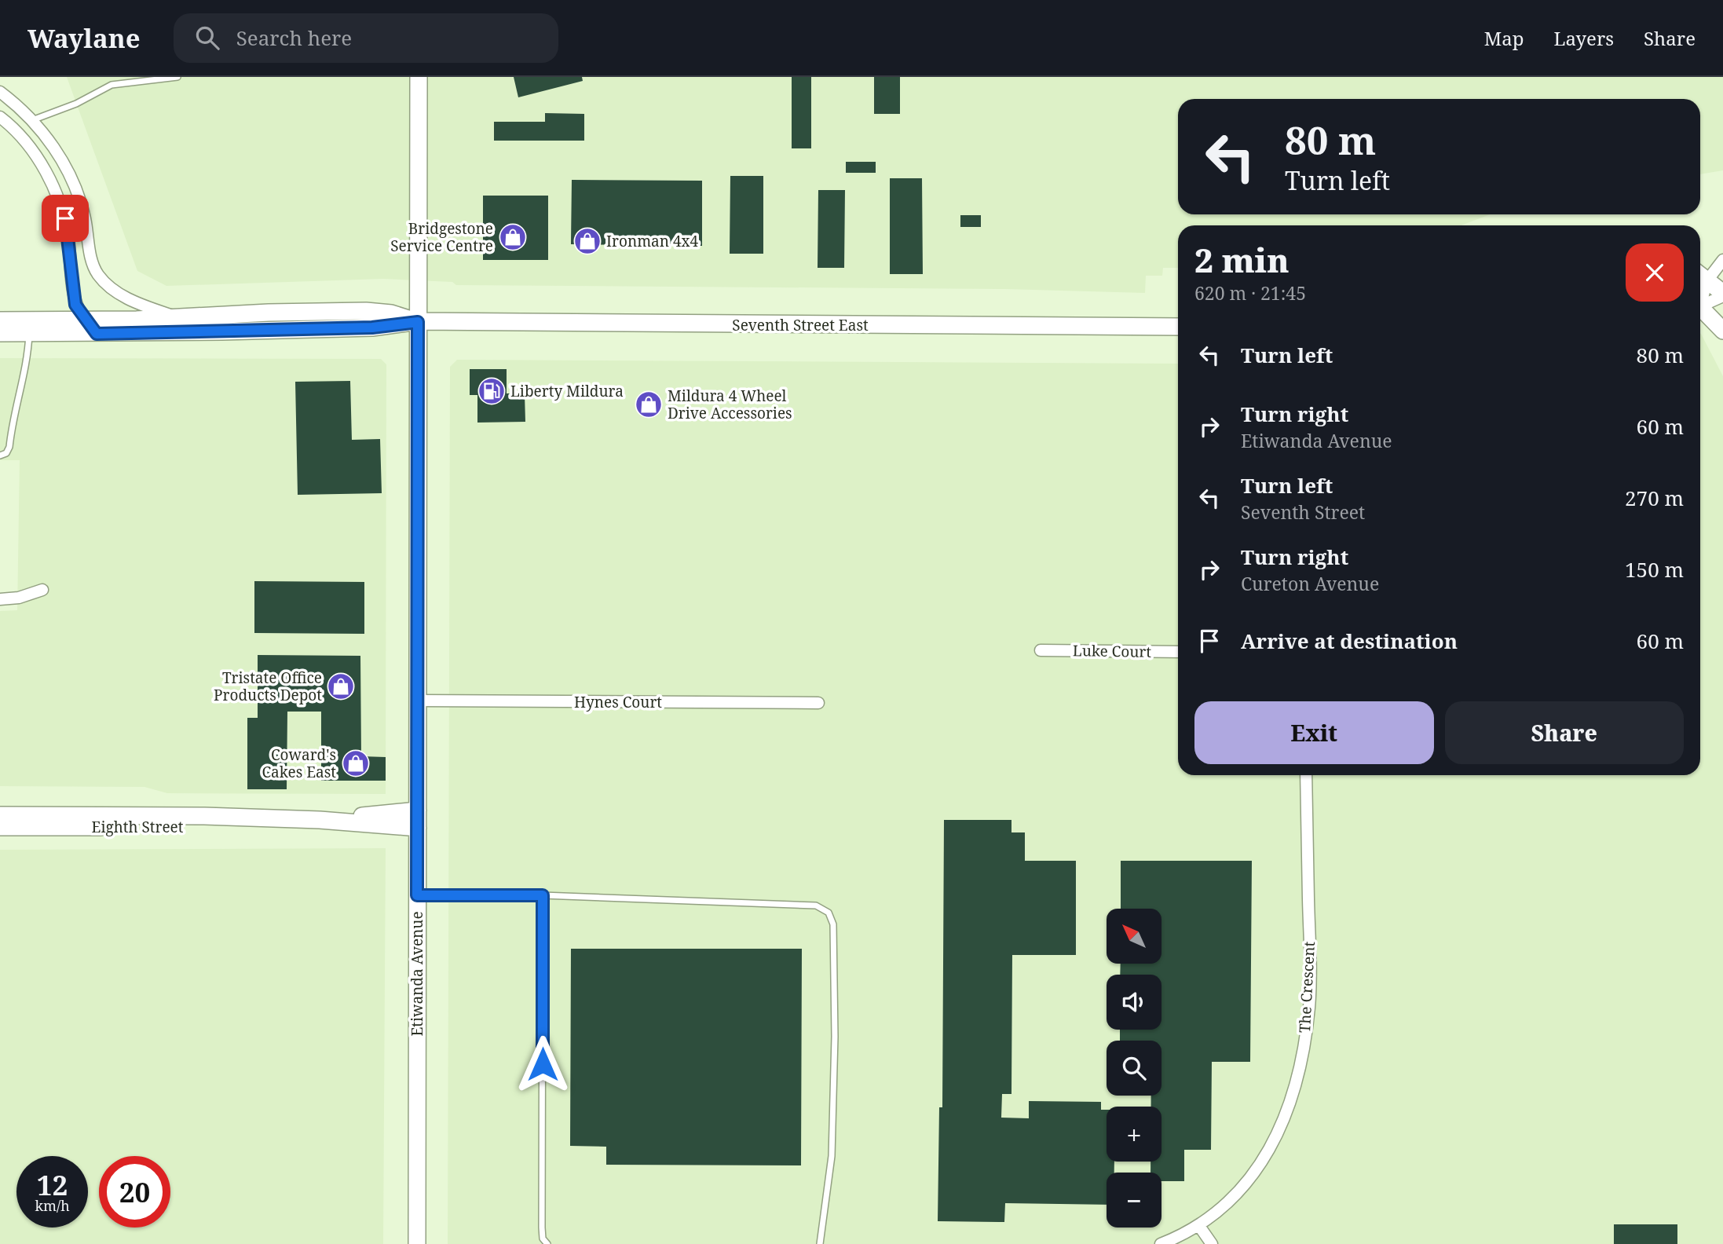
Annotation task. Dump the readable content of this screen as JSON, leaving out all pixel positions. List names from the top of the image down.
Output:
{
  "streets": {
    "street": [
      "Seventh Street East",
      "Luke Court",
      "Hynes Court",
      "Eighth Street",
      "Etiwanda Avenue",
      "The Crescent"
    ]
  },
  "crossings": [
    ["Seventh Street East", "Etiwanda Avenue"],
    ["Hynes Court", "Etiwanda Avenue"],
    ["Eighth Street", "Etiwanda Avenue"]
  ],
  "places": {
    "shop": [
      "Bridgestone Service Centre",
      "Ironman 4x4",
      "Mildura 4 Wheel Drive Accessories",
      "Tristate Office Products Depot",
      "Coward's Cakes East"
    ],
    "fuel station": ["Liberty Mildura"]
  },
  "north": "top left",
  "page": {
    "header": "Waylane",
    "search": "Search here",
    "nav": ["Map", "Layers", "Share"],
    "turn": ["80 m", "Turn left"],
    "heading": ["2 min", "620 m · 21:45"],
    "list": [
      {
        "name": "Turn left",
        "value": "80 m"
      },
      {
        "name": "Turn right",
        "note": "Etiwanda Avenue",
        "value": "60 m"
      },
      {
        "name": "Turn left",
        "note": "Seventh Street",
        "value": "270 m"
      },
      {
        "name": "Turn right",
        "note": "Cureton Avenue",
        "value": "150 m"
      },
      {
        "name": "Arrive at destination",
        "value": "60 m"
      }
    ],
    "buttons": ["Exit", "Share"],
    "map_buttons": ["+", "−"],
    "speed": "12 km/h",
    "limit": "20"
  }
}
